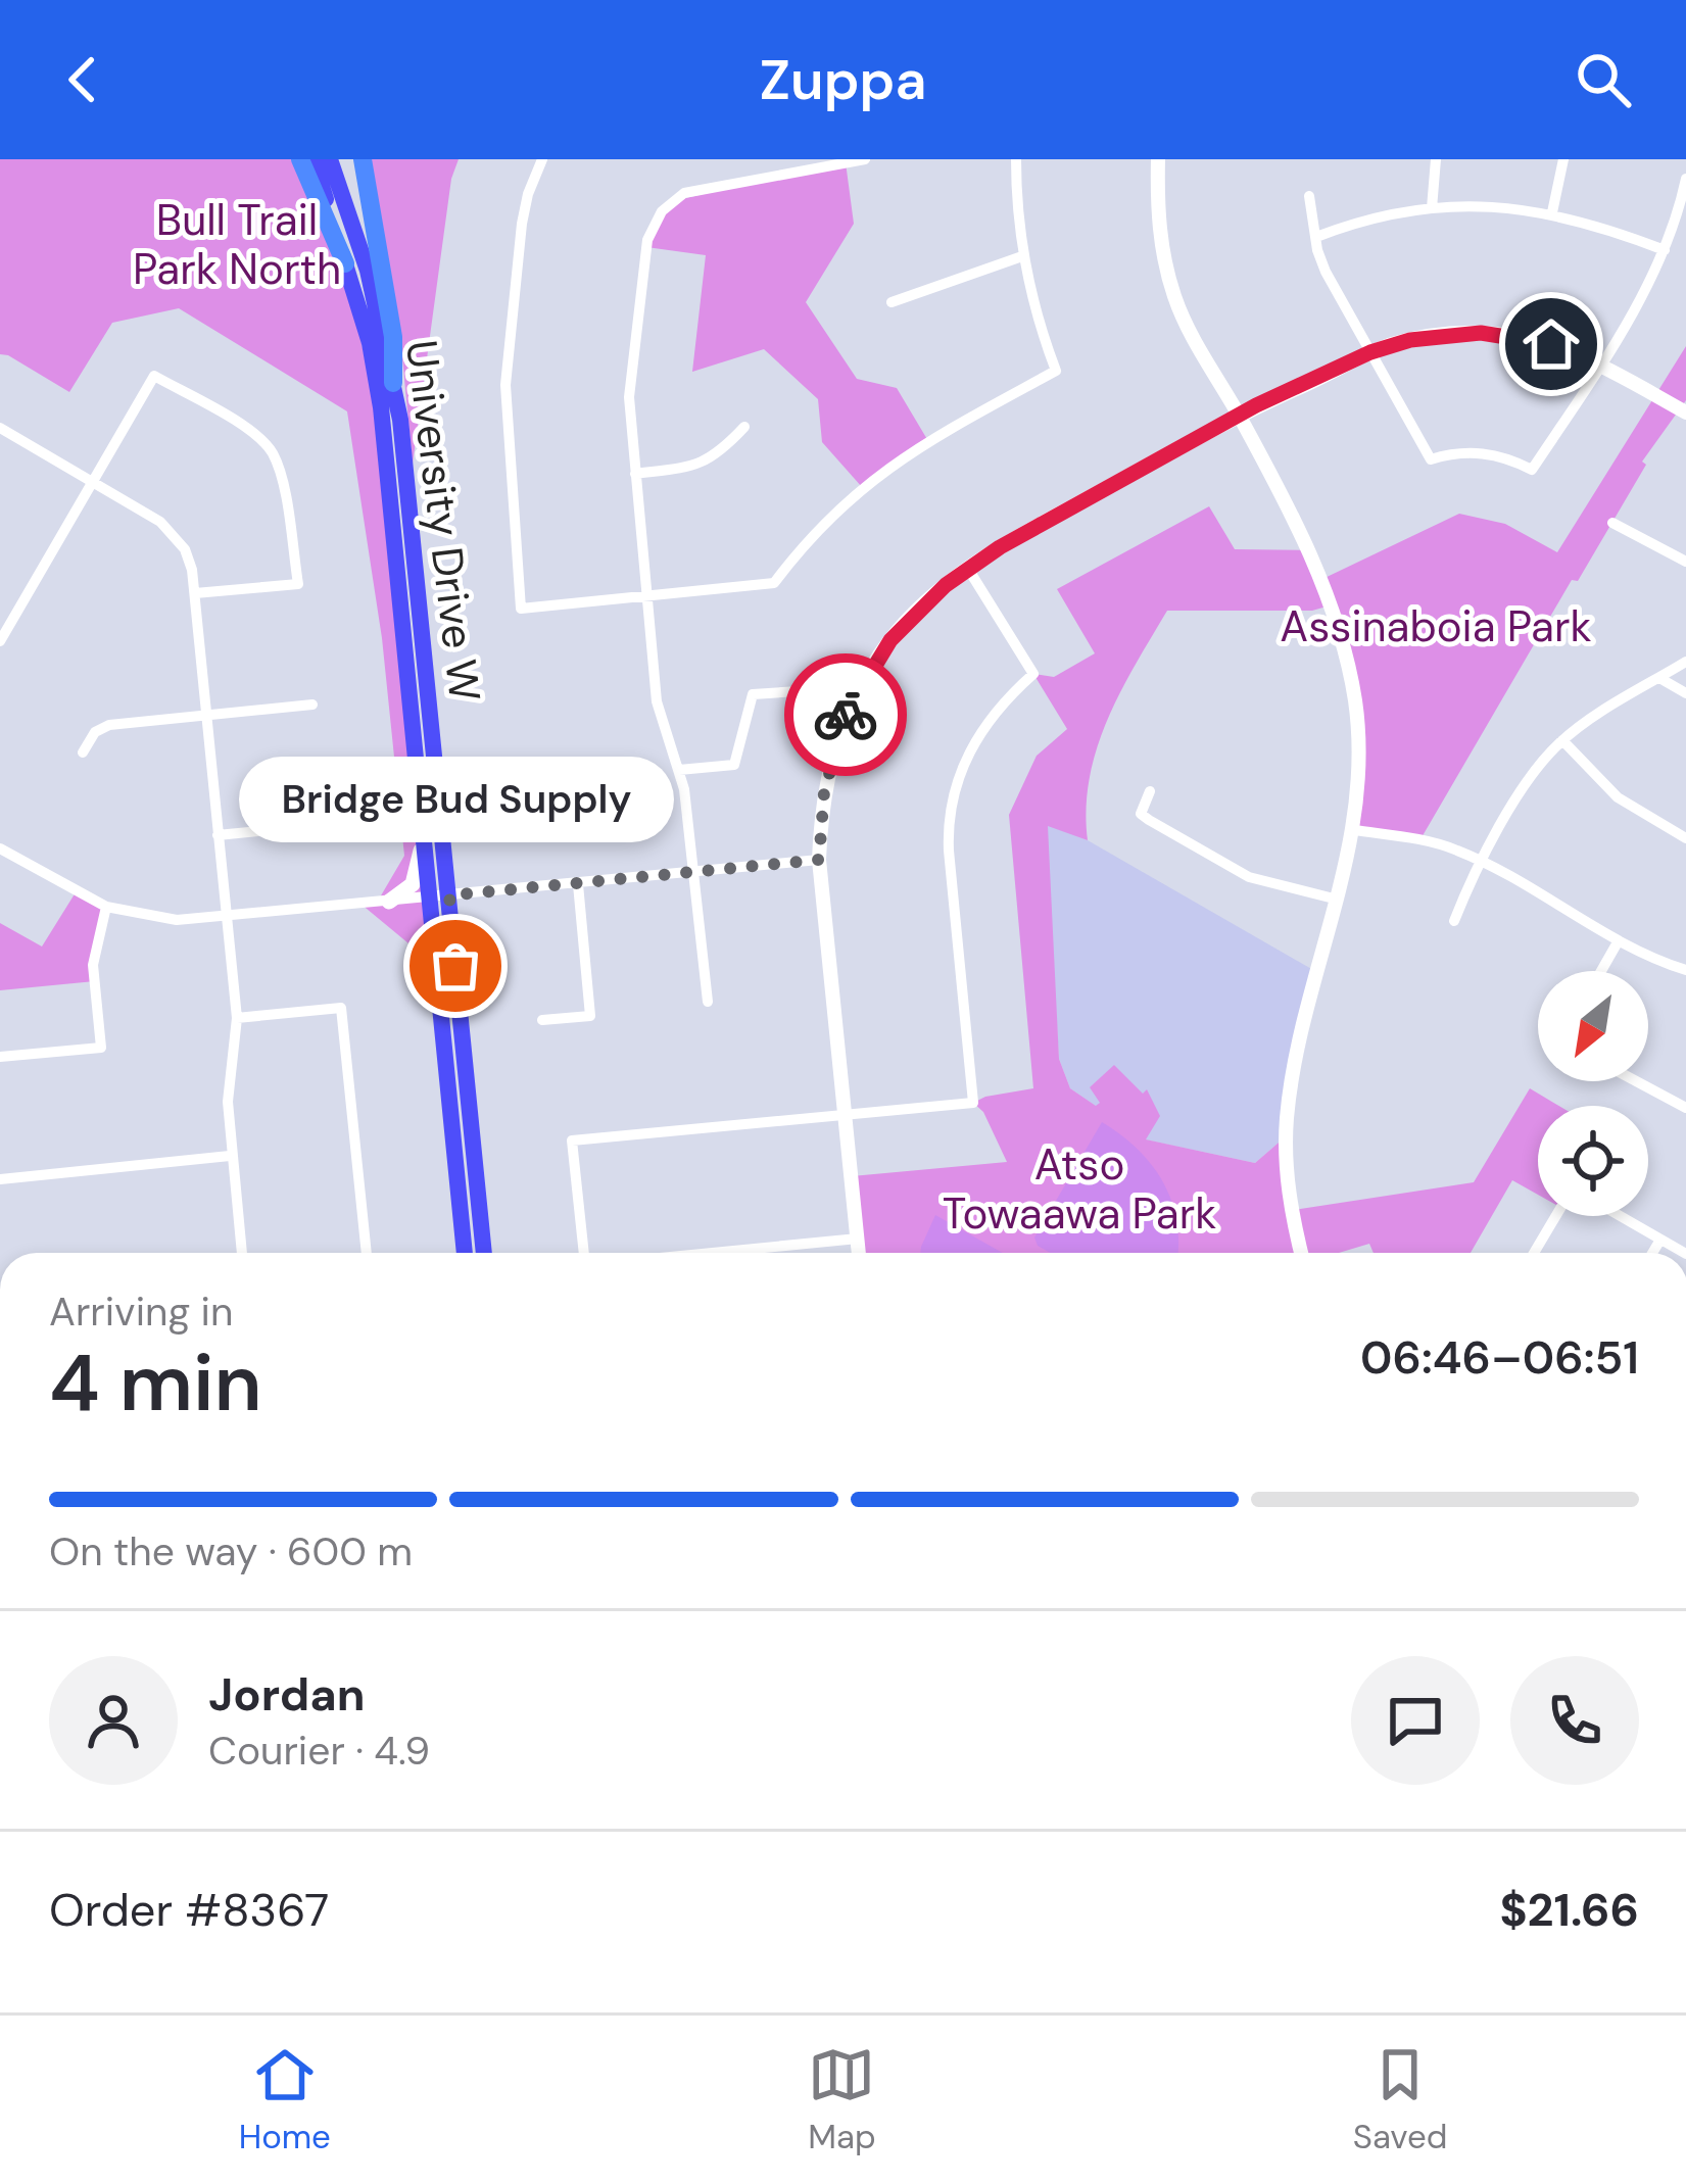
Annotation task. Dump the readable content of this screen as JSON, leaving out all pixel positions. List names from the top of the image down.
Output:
{
  "streets": {
    "main road": ["University Drive W"]
  },
  "parks": ["Bull Trail Park North", "Assinaboia Park", "Atso Towaawa Park"],
  "places": ["Bridge Bud Supply"],
  "north": "bottom left",
  "page": {
    "header": "Zuppa",
    "bubble": "Bridge Bud Supply",
    "heading": ["4 min", "Arriving in", "06:46–06:51"],
    "panel": [
      "Jordan",
      "Courier · 4.9",
      "Order #8367",
      "$21.66"
    ],
    "bar": "On the way · 600 m",
    "tabs": ["Home", "Map", "Saved"]
  }
}
